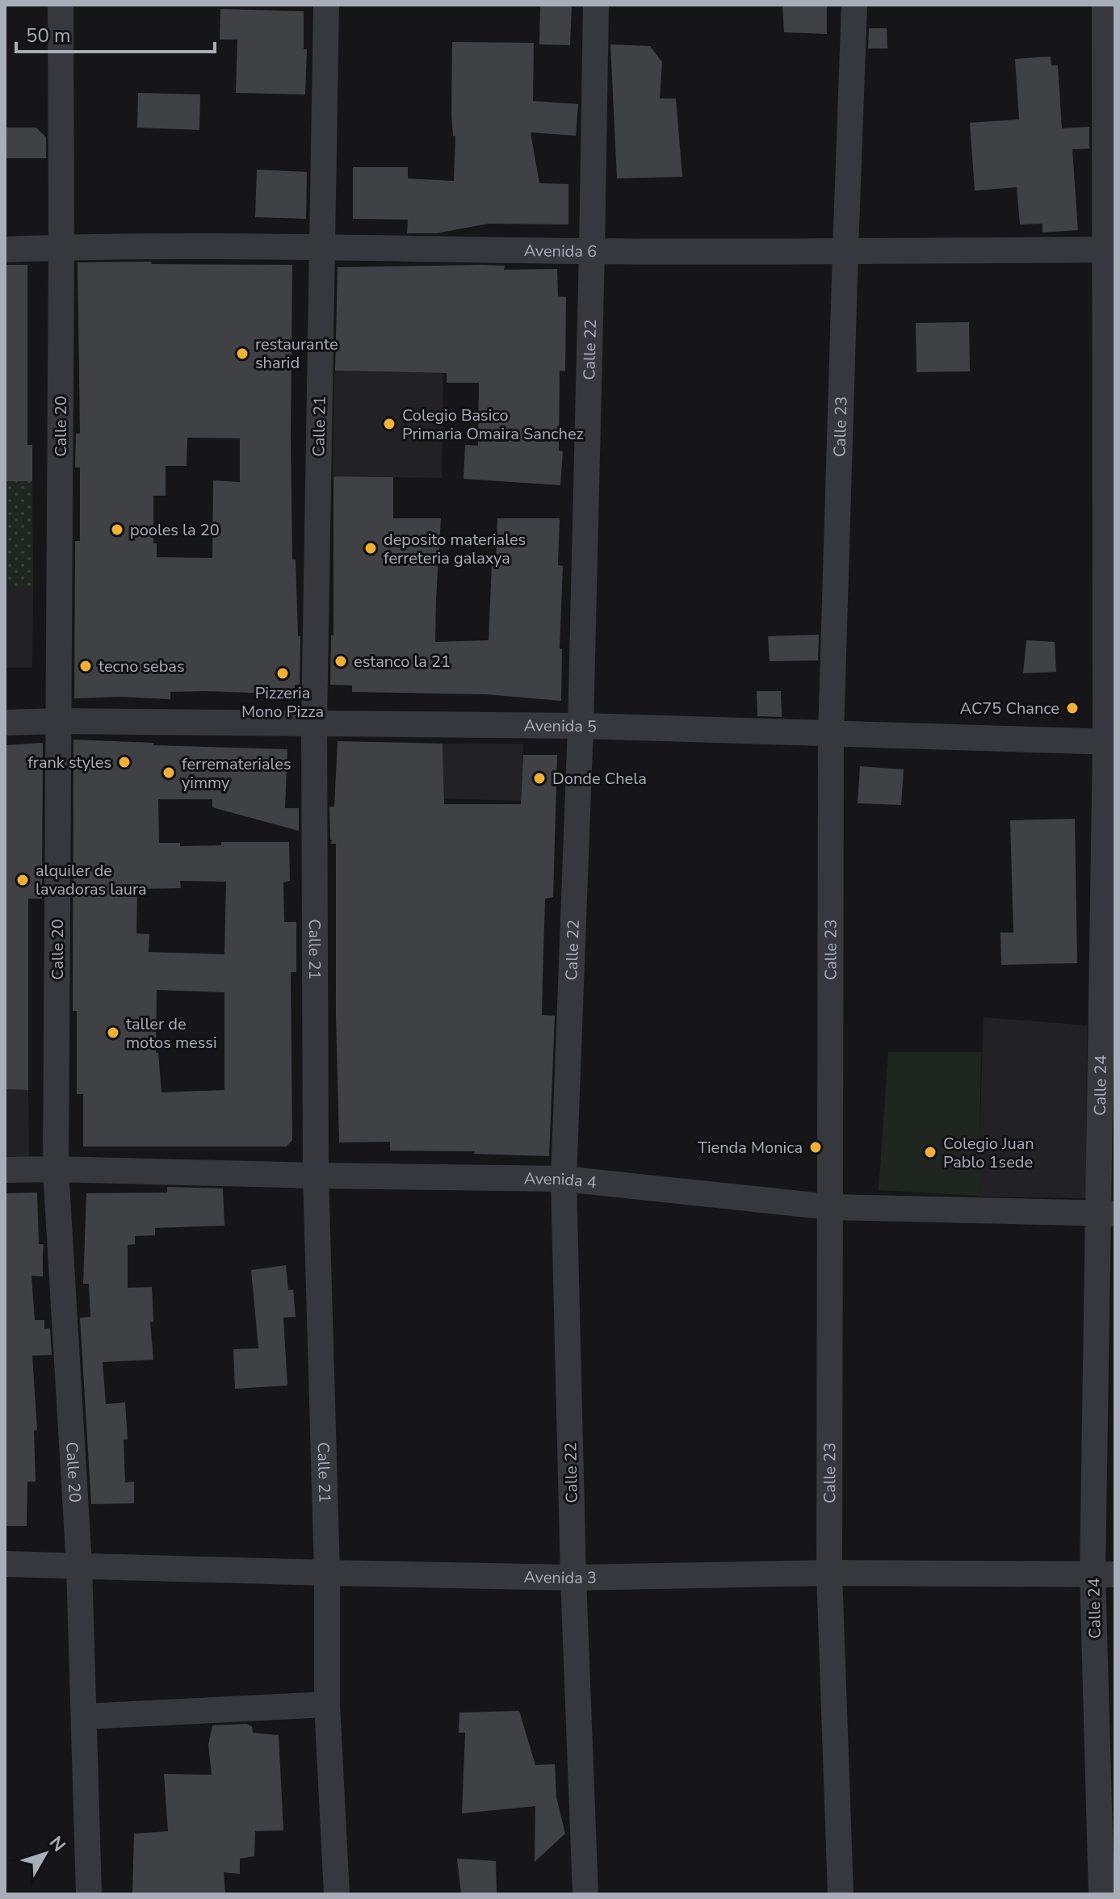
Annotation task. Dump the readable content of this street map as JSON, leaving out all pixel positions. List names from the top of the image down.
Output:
{
  "streets": {
    "street": [
      "Avenida 6",
      "Calle 22",
      "Calle 20",
      "Calle 21",
      "Calle 23",
      "Avenida 5",
      "Calle 24",
      "Avenida 4",
      "Avenida 3"
    ]
  },
  "crossings": [
    ["Avenida 6", "Calle 22"],
    ["Avenida 6", "Calle 20"],
    ["Avenida 6", "Calle 21"],
    ["Avenida 6", "Calle 23"],
    ["Avenida 6", "Calle 24"],
    ["Calle 22", "Avenida 5"],
    ["Calle 22", "Avenida 4"],
    ["Calle 22", "Avenida 3"],
    ["Calle 20", "Avenida 5"],
    ["Calle 20", "Avenida 4"],
    ["Calle 20", "Avenida 3"],
    ["Calle 21", "Avenida 5"],
    ["Calle 21", "Avenida 4"],
    ["Calle 21", "Avenida 3"],
    ["Calle 23", "Avenida 5"],
    ["Calle 23", "Avenida 4"],
    ["Calle 23", "Avenida 3"],
    ["Avenida 5", "Calle 24"],
    ["Calle 24", "Avenida 4"],
    ["Calle 24", "Avenida 3"]
  ],
  "places": [
    "restaurante sharid",
    "Colegio Basico Primaria Omaira Sanchez",
    "pooles la 20",
    "deposito materiales ferreteria galaxya",
    "estanco la 21",
    "tecno sebas",
    "Pizzeria Mono Pizza",
    "AC75 Chance",
    "frank styles",
    "ferremateriales yimmy",
    "Donde Chela",
    "alquiler de lavadoras laura",
    "taller de motos messi",
    "Tienda Monica",
    "Colegio Juan Pablo 1sede"
  ],
  "scale_bar": "50 m",
  "north": "top right"
}
